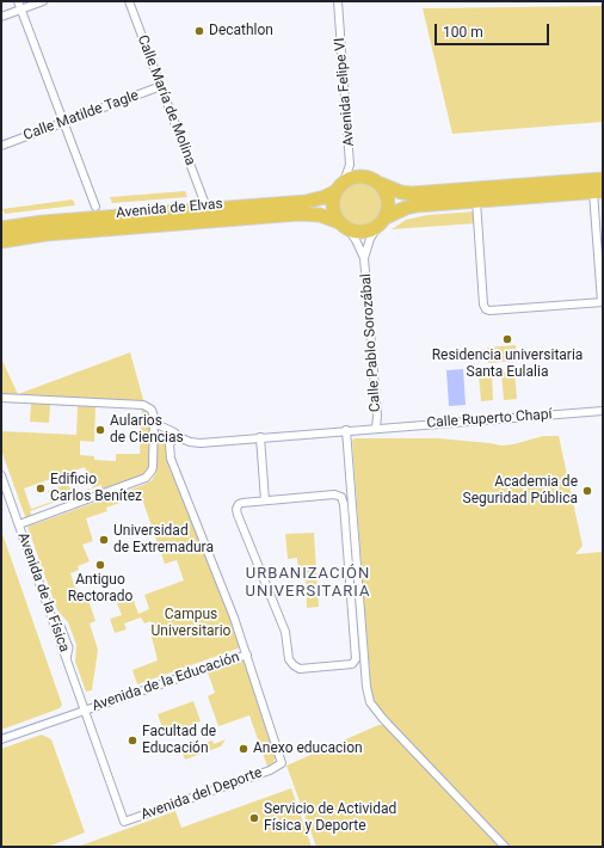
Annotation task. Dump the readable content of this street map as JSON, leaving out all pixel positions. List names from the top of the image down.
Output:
{
  "streets": {
    "highway": ["Avenida de Elvas"],
    "street": [
      "Avenida Felipe VI",
      "Calle María de Molina",
      "Calle Matilde Tagle",
      "Calle Pablo Sorozábal",
      "Calle Ruperto Chapí",
      "Avenida de la Física",
      "Avenida de la Educación",
      "Avenida del Deporte"
    ]
  },
  "crossings": [
    ["Avenida Felipe VI", "Avenida de Elvas"],
    ["Avenida Felipe VI", "Calle Pablo Sorozábal"],
    ["Calle María de Molina", "Calle Matilde Tagle"],
    ["Calle María de Molina", "Avenida de Elvas"],
    ["Avenida de Elvas", "Calle Pablo Sorozábal"],
    ["Calle Pablo Sorozábal", "Calle Ruperto Chapí"],
    ["Avenida de la Física", "Avenida de la Educación"],
    ["Avenida de la Física", "Avenida del Deporte"],
    ["Avenida de la Educación", "Avenida del Deporte"]
  ],
  "districts": ["URBANIZACIÓN UNIVERSITARIA"],
  "parks": ["Campus Universitario"],
  "places": [
    "Decathlon",
    "Residencia universitaria Santa Eulalia",
    "Aularios de Ciencias",
    "Edificio Carlos Benítez",
    "Academia de Seguridad Pública",
    "Universidad de Extremadura",
    "Antiguo Rectorado",
    "Facultad de Educación",
    "Anexo educacion",
    "Servicio de Actividad Física y Deporte"
  ],
  "scale_bar": "100 m"
}
